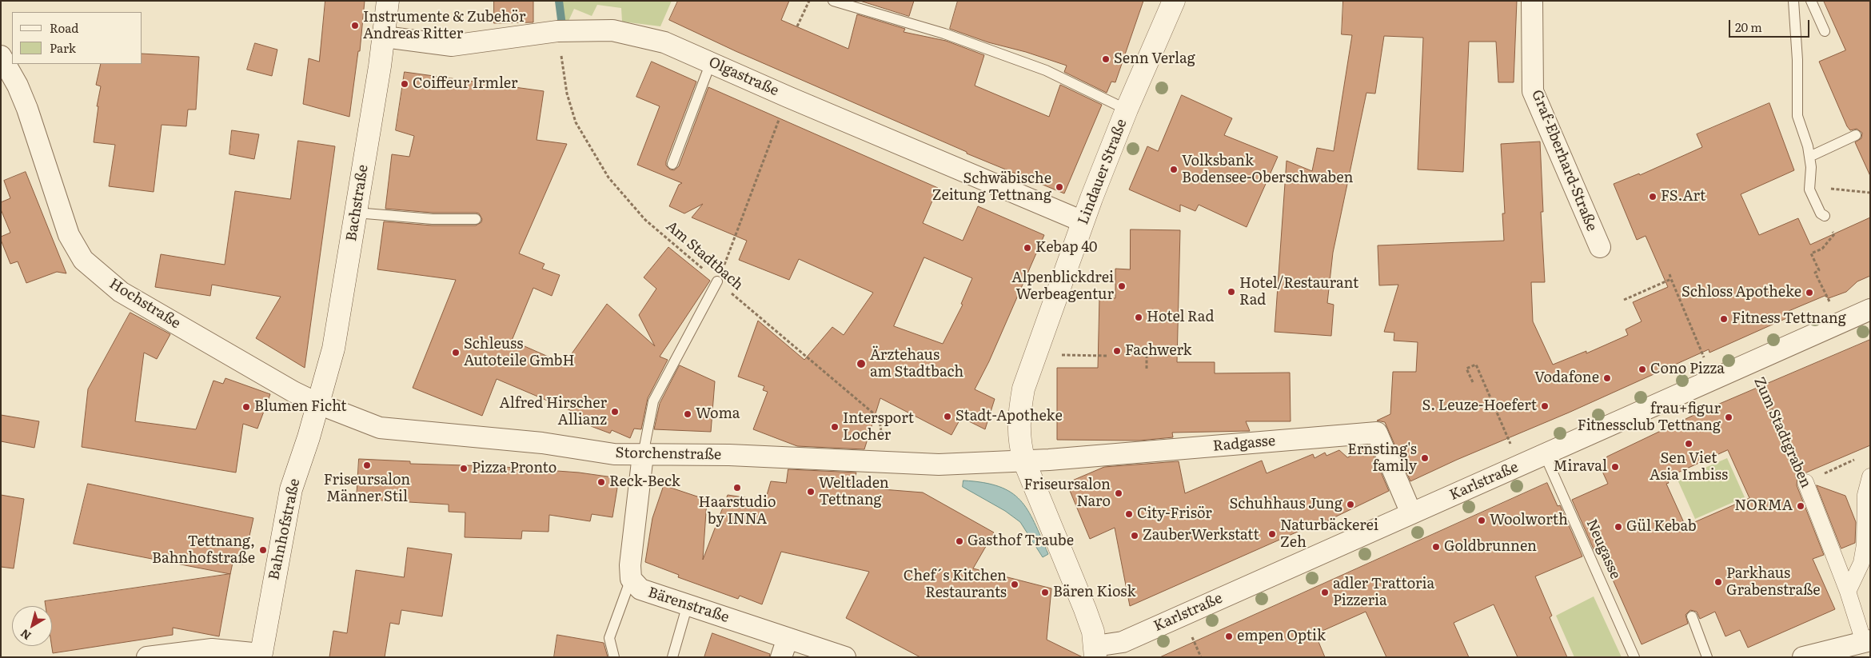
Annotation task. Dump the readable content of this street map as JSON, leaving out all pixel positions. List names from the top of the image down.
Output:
{
  "streets": {
    "street": [
      "Olgastraße",
      "Graf-Eberhard-Straße",
      "Lindauer Straße",
      "Bachstraße",
      "Hochstraße",
      "Zum Stadtgraben",
      "Radgasse",
      "Storchenstraße",
      "Karlstraße",
      "Bahnhofstraße",
      "Bärenstraße"
    ],
    "lane": ["Neugasse"],
    "path": ["Am Stadtbach"]
  },
  "crossings": [
    ["Olgastraße", "Lindauer Straße"],
    ["Olgastraße", "Bachstraße"],
    ["Olgastraße", "Am Stadtbach"],
    ["Lindauer Straße", "Radgasse"],
    ["Lindauer Straße", "Storchenstraße"],
    ["Lindauer Straße", "Karlstraße"],
    ["Bachstraße", "Hochstraße"],
    ["Bachstraße", "Storchenstraße"],
    ["Bachstraße", "Bahnhofstraße"],
    ["Am Stadtbach", "Storchenstraße"],
    ["Hochstraße", "Storchenstraße"],
    ["Hochstraße", "Bahnhofstraße"],
    ["Zum Stadtgraben", "Karlstraße"],
    ["Radgasse", "Storchenstraße"],
    ["Radgasse", "Karlstraße"],
    ["Storchenstraße", "Bahnhofstraße"],
    ["Storchenstraße", "Bärenstraße"],
    ["Karlstraße", "Neugasse"]
  ],
  "places": [
    "Instrumente & Zubehör Andreas Ritter",
    "Senn Verlag",
    "Coiffeur Irmler",
    "Volksbank Bodensee-Oberschwaben",
    "Schwäbische Zeitung Tettnang",
    "FS.Art",
    "Kebap 40",
    "Alpenblickdrei Werbeagentur",
    "Hotel/Restaurant Rad",
    "Schloss Apotheke",
    "Hotel Rad",
    "Fitness Tettnang",
    "Fachwerk",
    "Schleuss Autoteile GmbH",
    "Ärztehaus am Stadtbach",
    "Cono Pizza",
    "Vodafone",
    "S. Leuze-Hoefert",
    "Blumen Ficht",
    "Alfred Hirscher Allianz",
    "Woma",
    "Stadt-Apotheke",
    "frau+figur Fitnessclub Tettnang",
    "Intersport Locher",
    "Sen Viet Asia Imbiss",
    "Ernsting's family",
    "Friseursalon Männer Stil",
    "Miraval",
    "Pizza Pronto",
    "Reck-Beck",
    "Haarstudio by INNA",
    "Weltladen Tettnang",
    "Friseursalon Naro",
    "Schuhhaus Jung",
    "NORMA",
    "City-Frisör",
    "Woolworth",
    "Gül Kebab",
    "Naturbäckerei Zeh",
    "ZauberWerkstatt",
    "Gasthof Traube",
    "Goldbrunnen",
    "Tettnang, Bahnhofstraße",
    "Parkhaus Grabenstraße",
    "Chef´s Kitchen Restaurants",
    "Bären Kiosk",
    "adler Trattoria Pizzeria",
    "empen Optik"
  ],
  "legend": ["Road", "Park"],
  "scale_bar": "20 m",
  "north": "bottom left"
}
